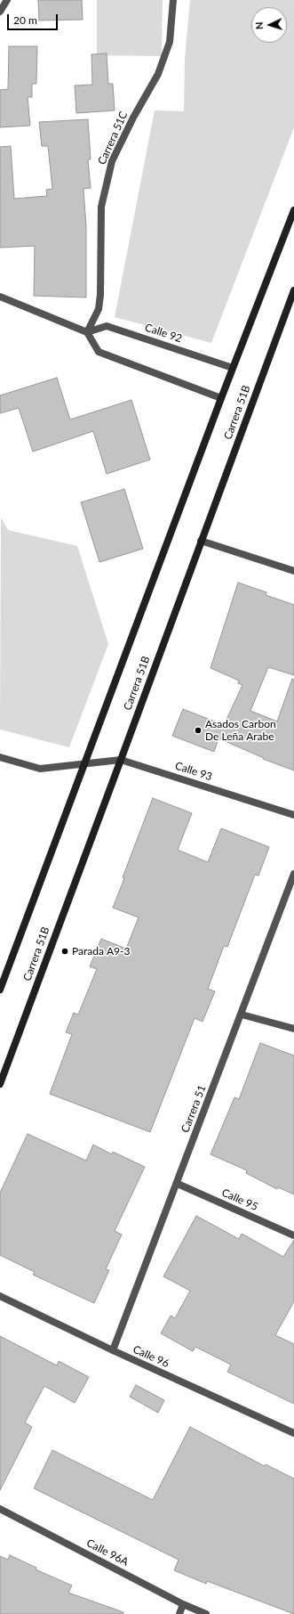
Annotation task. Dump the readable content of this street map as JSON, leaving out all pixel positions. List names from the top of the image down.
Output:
{
  "streets": {
    "main road": ["Carrera 51B"],
    "street": [
      "Carrera 51C",
      "Calle 92",
      "Calle 93",
      "Carrera 51",
      "Calle 95",
      "Calle 96",
      "Calle 96A"
    ]
  },
  "crossings": [
    ["Carrera 51C", "Calle 92"],
    ["Calle 92", "Carrera 51B"],
    ["Carrera 51B", "Calle 93"],
    ["Carrera 51", "Calle 95"],
    ["Carrera 51", "Calle 96"]
  ],
  "places": ["Asados Carbon De Leña Arabe", "Parada A9-3"],
  "scale_bar": "20 m",
  "north": "left"
}
